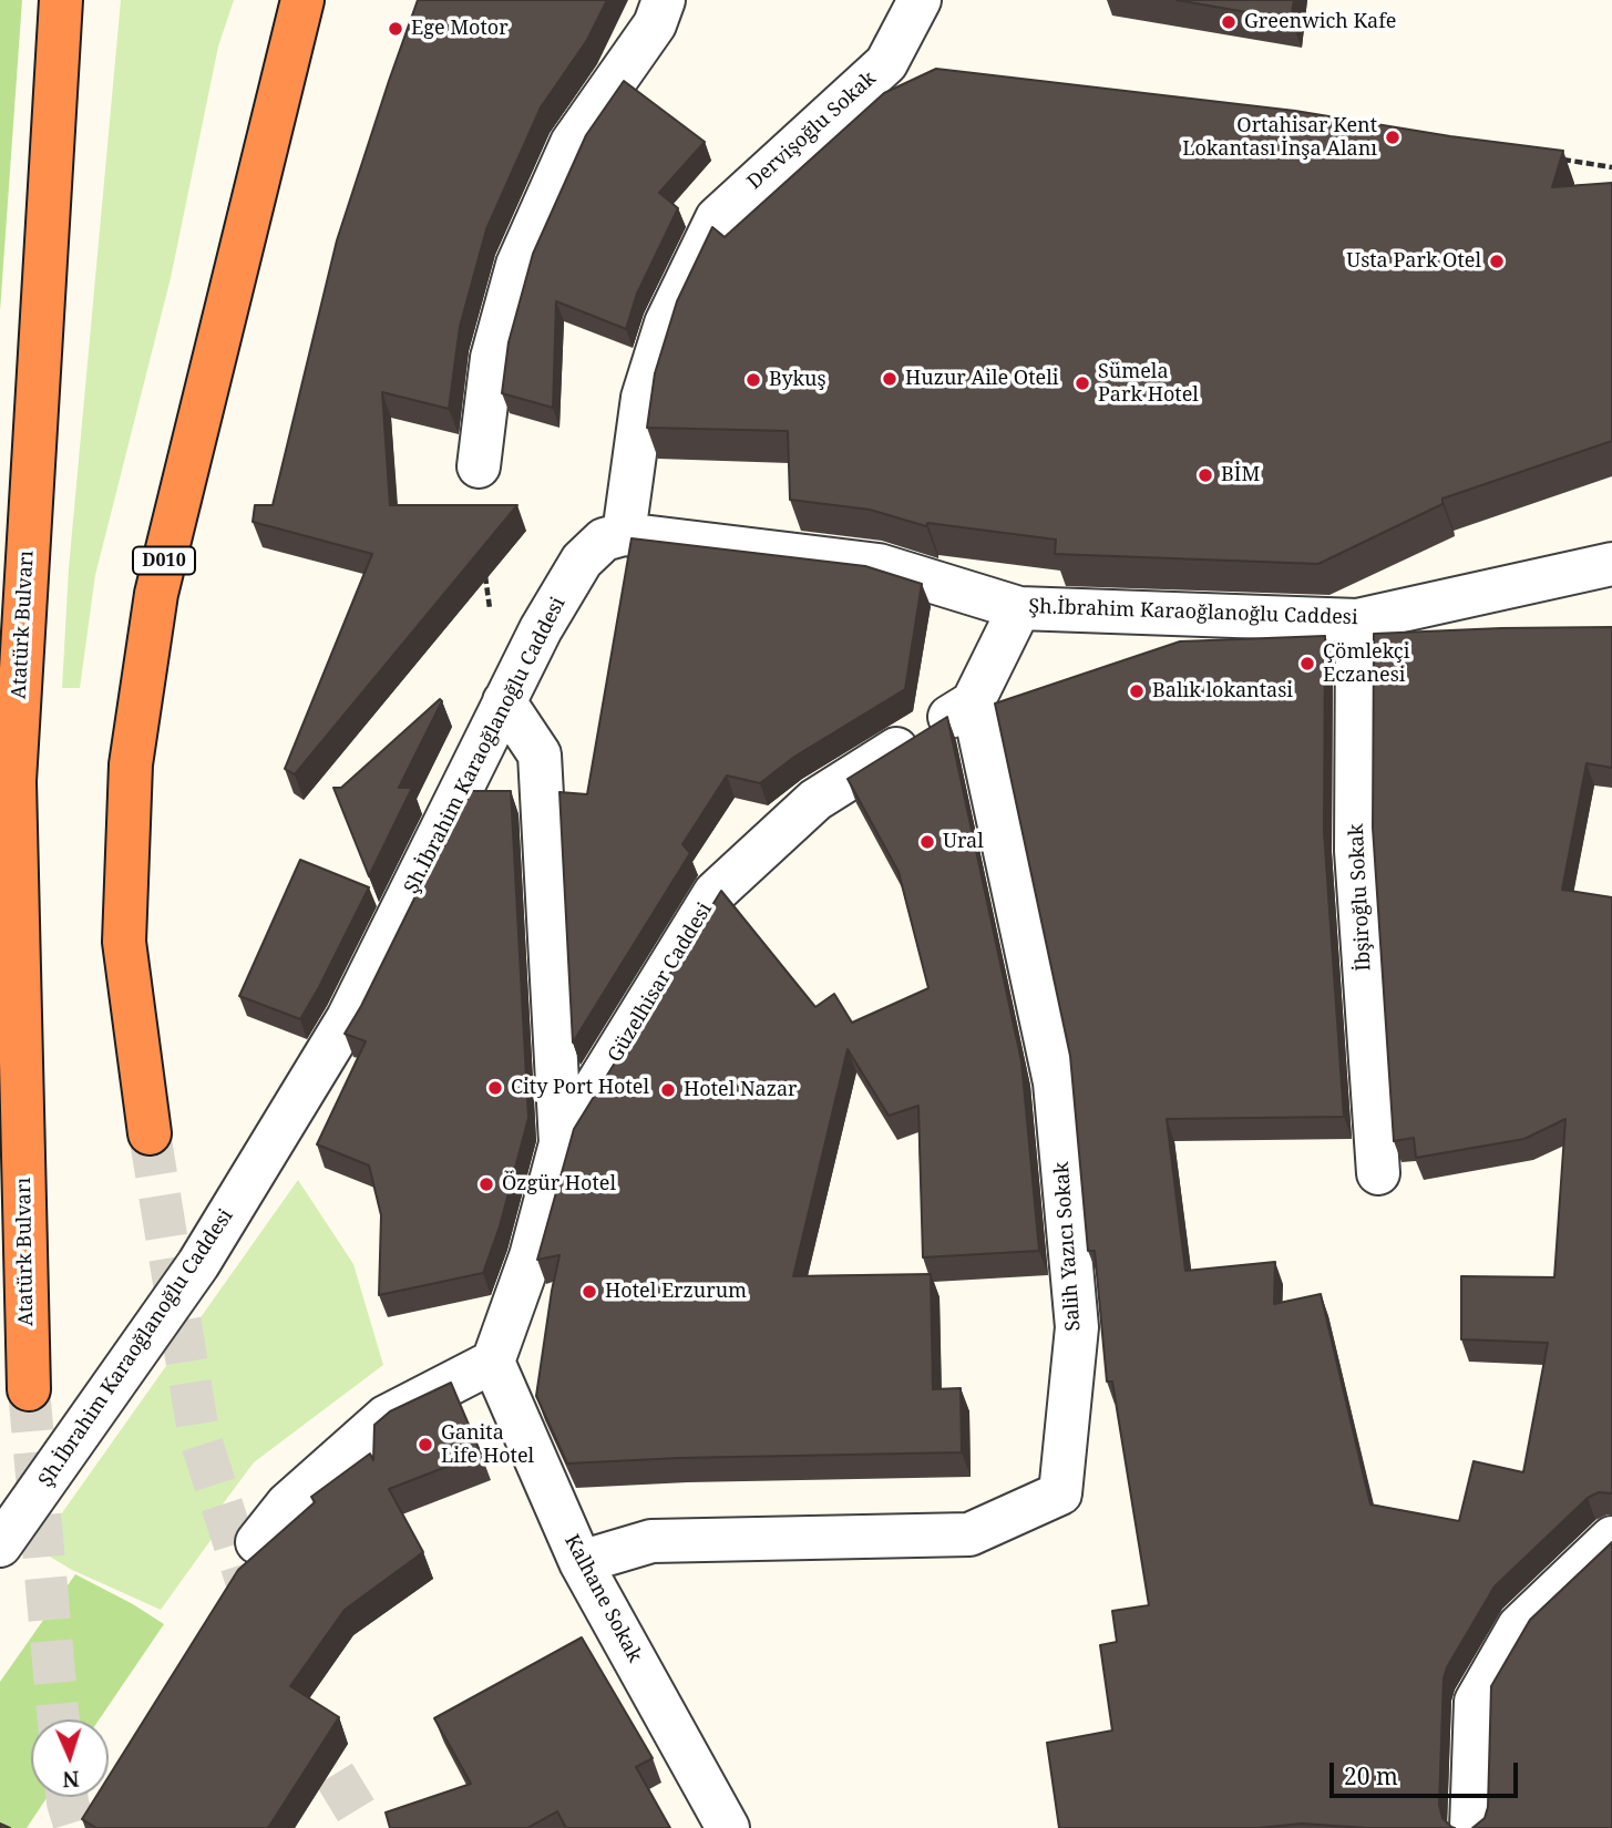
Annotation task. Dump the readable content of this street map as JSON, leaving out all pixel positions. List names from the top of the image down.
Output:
{
  "streets": {
    "highway": ["D010", "Atatürk Bulvarı"],
    "street": [
      "Dervişoğlu Sokak",
      "Şh.İbrahim Karaoğlanoğlu Caddesi",
      "İbşiroğlu Sokak",
      "Güzelhisar Caddesi",
      "Salih Yazıcı Sokak",
      "Kalhane Sokak"
    ]
  },
  "crossings": [
    ["Dervişoğlu Sokak", "Şh.İbrahim Karaoğlanoğlu Caddesi"],
    ["Şh.İbrahim Karaoğlanoğlu Caddesi", "İbşiroğlu Sokak"],
    ["Güzelhisar Caddesi", "Salih Yazıcı Sokak"],
    ["Güzelhisar Caddesi", "Kalhane Sokak"],
    ["Salih Yazıcı Sokak", "Kalhane Sokak"]
  ],
  "places": [
    "Greenwich Kafe",
    "Ege Motor",
    "Ortahisar Kent Lokantası İnşa Alanı",
    "Usta Park Otel",
    "Huzur Aile Oteli",
    "Bykuş",
    "Sümela Park Hotel",
    "BİM",
    "Çömlekçi Eczanesi",
    "Balık lokantasi",
    "Ural",
    "City Port Hotel",
    "Hotel Nazar",
    "Özgür Hotel",
    "Hotel Erzurum",
    "Ganita Life Hotel"
  ],
  "scale_bar": "20 m",
  "north": "bottom"
}
